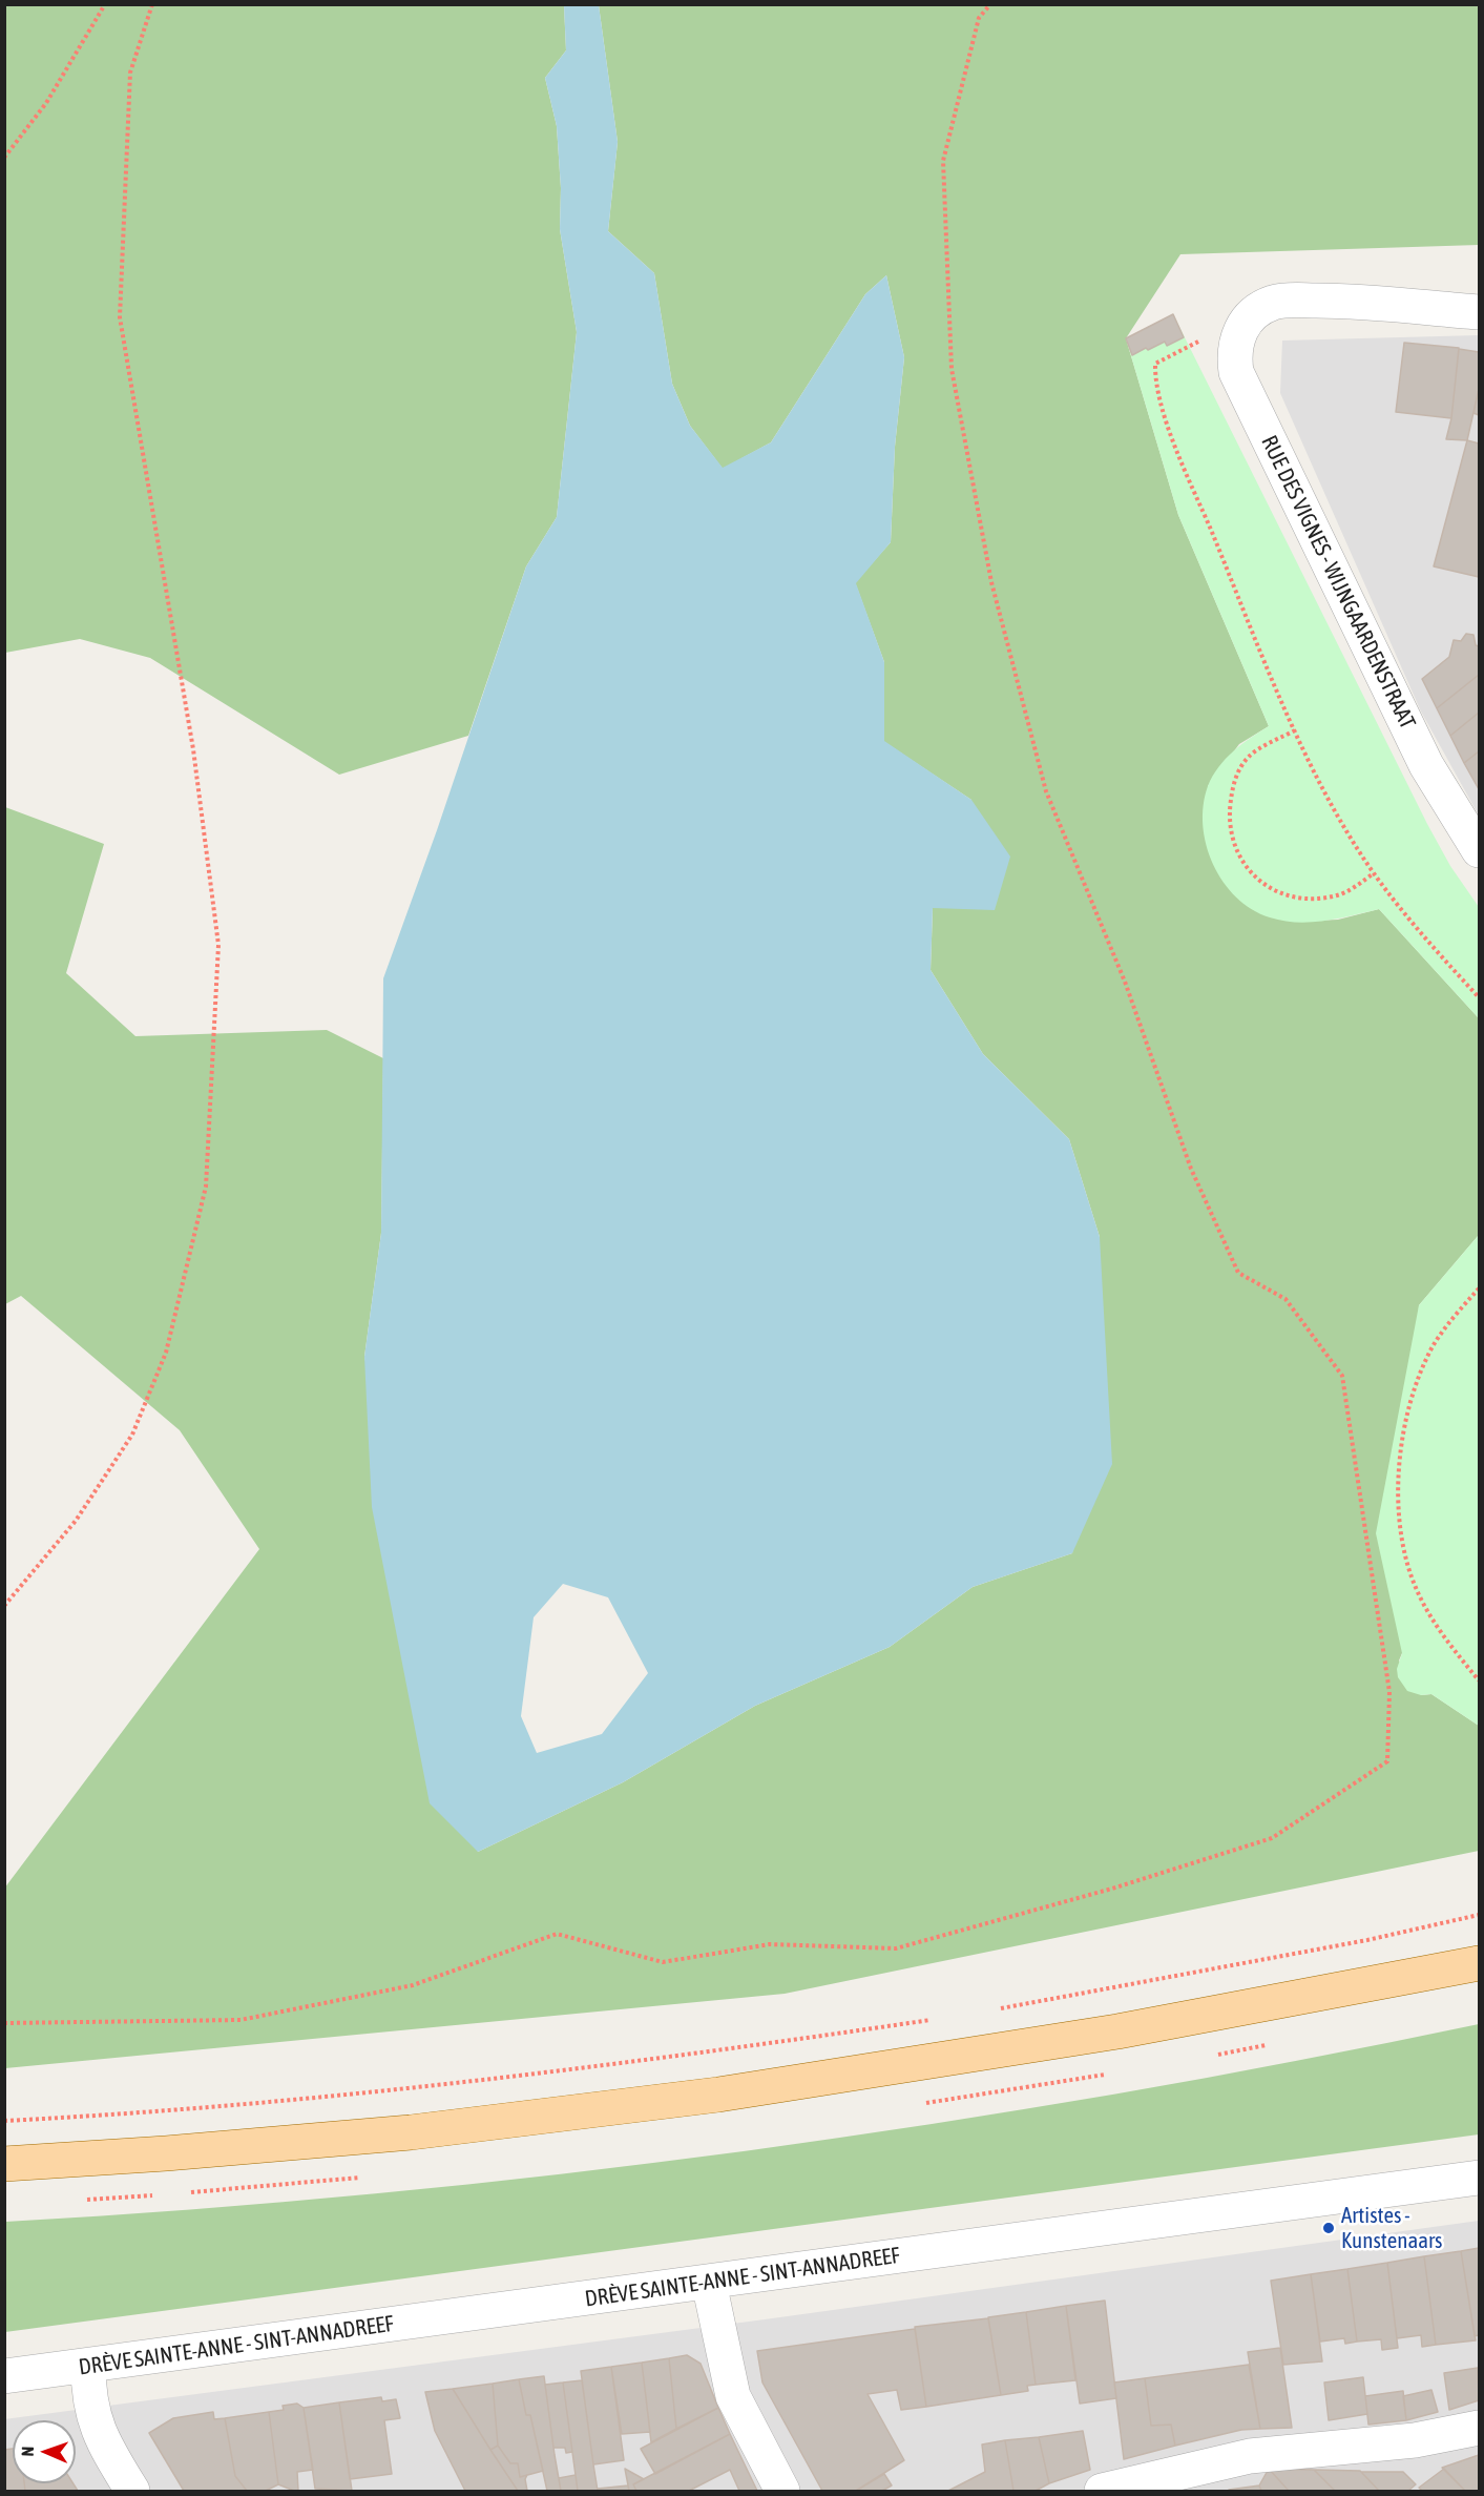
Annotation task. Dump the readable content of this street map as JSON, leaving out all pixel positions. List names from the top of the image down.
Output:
{
  "streets": {
    "street": ["RUE DES VIGNES - WIJNGAARDENSTRAAT", "DRÈVE SAINTE-ANNE - SINT-ANNADREEF"]
  },
  "places": ["Artistes - Kunstenaars"],
  "north": "left"
}
